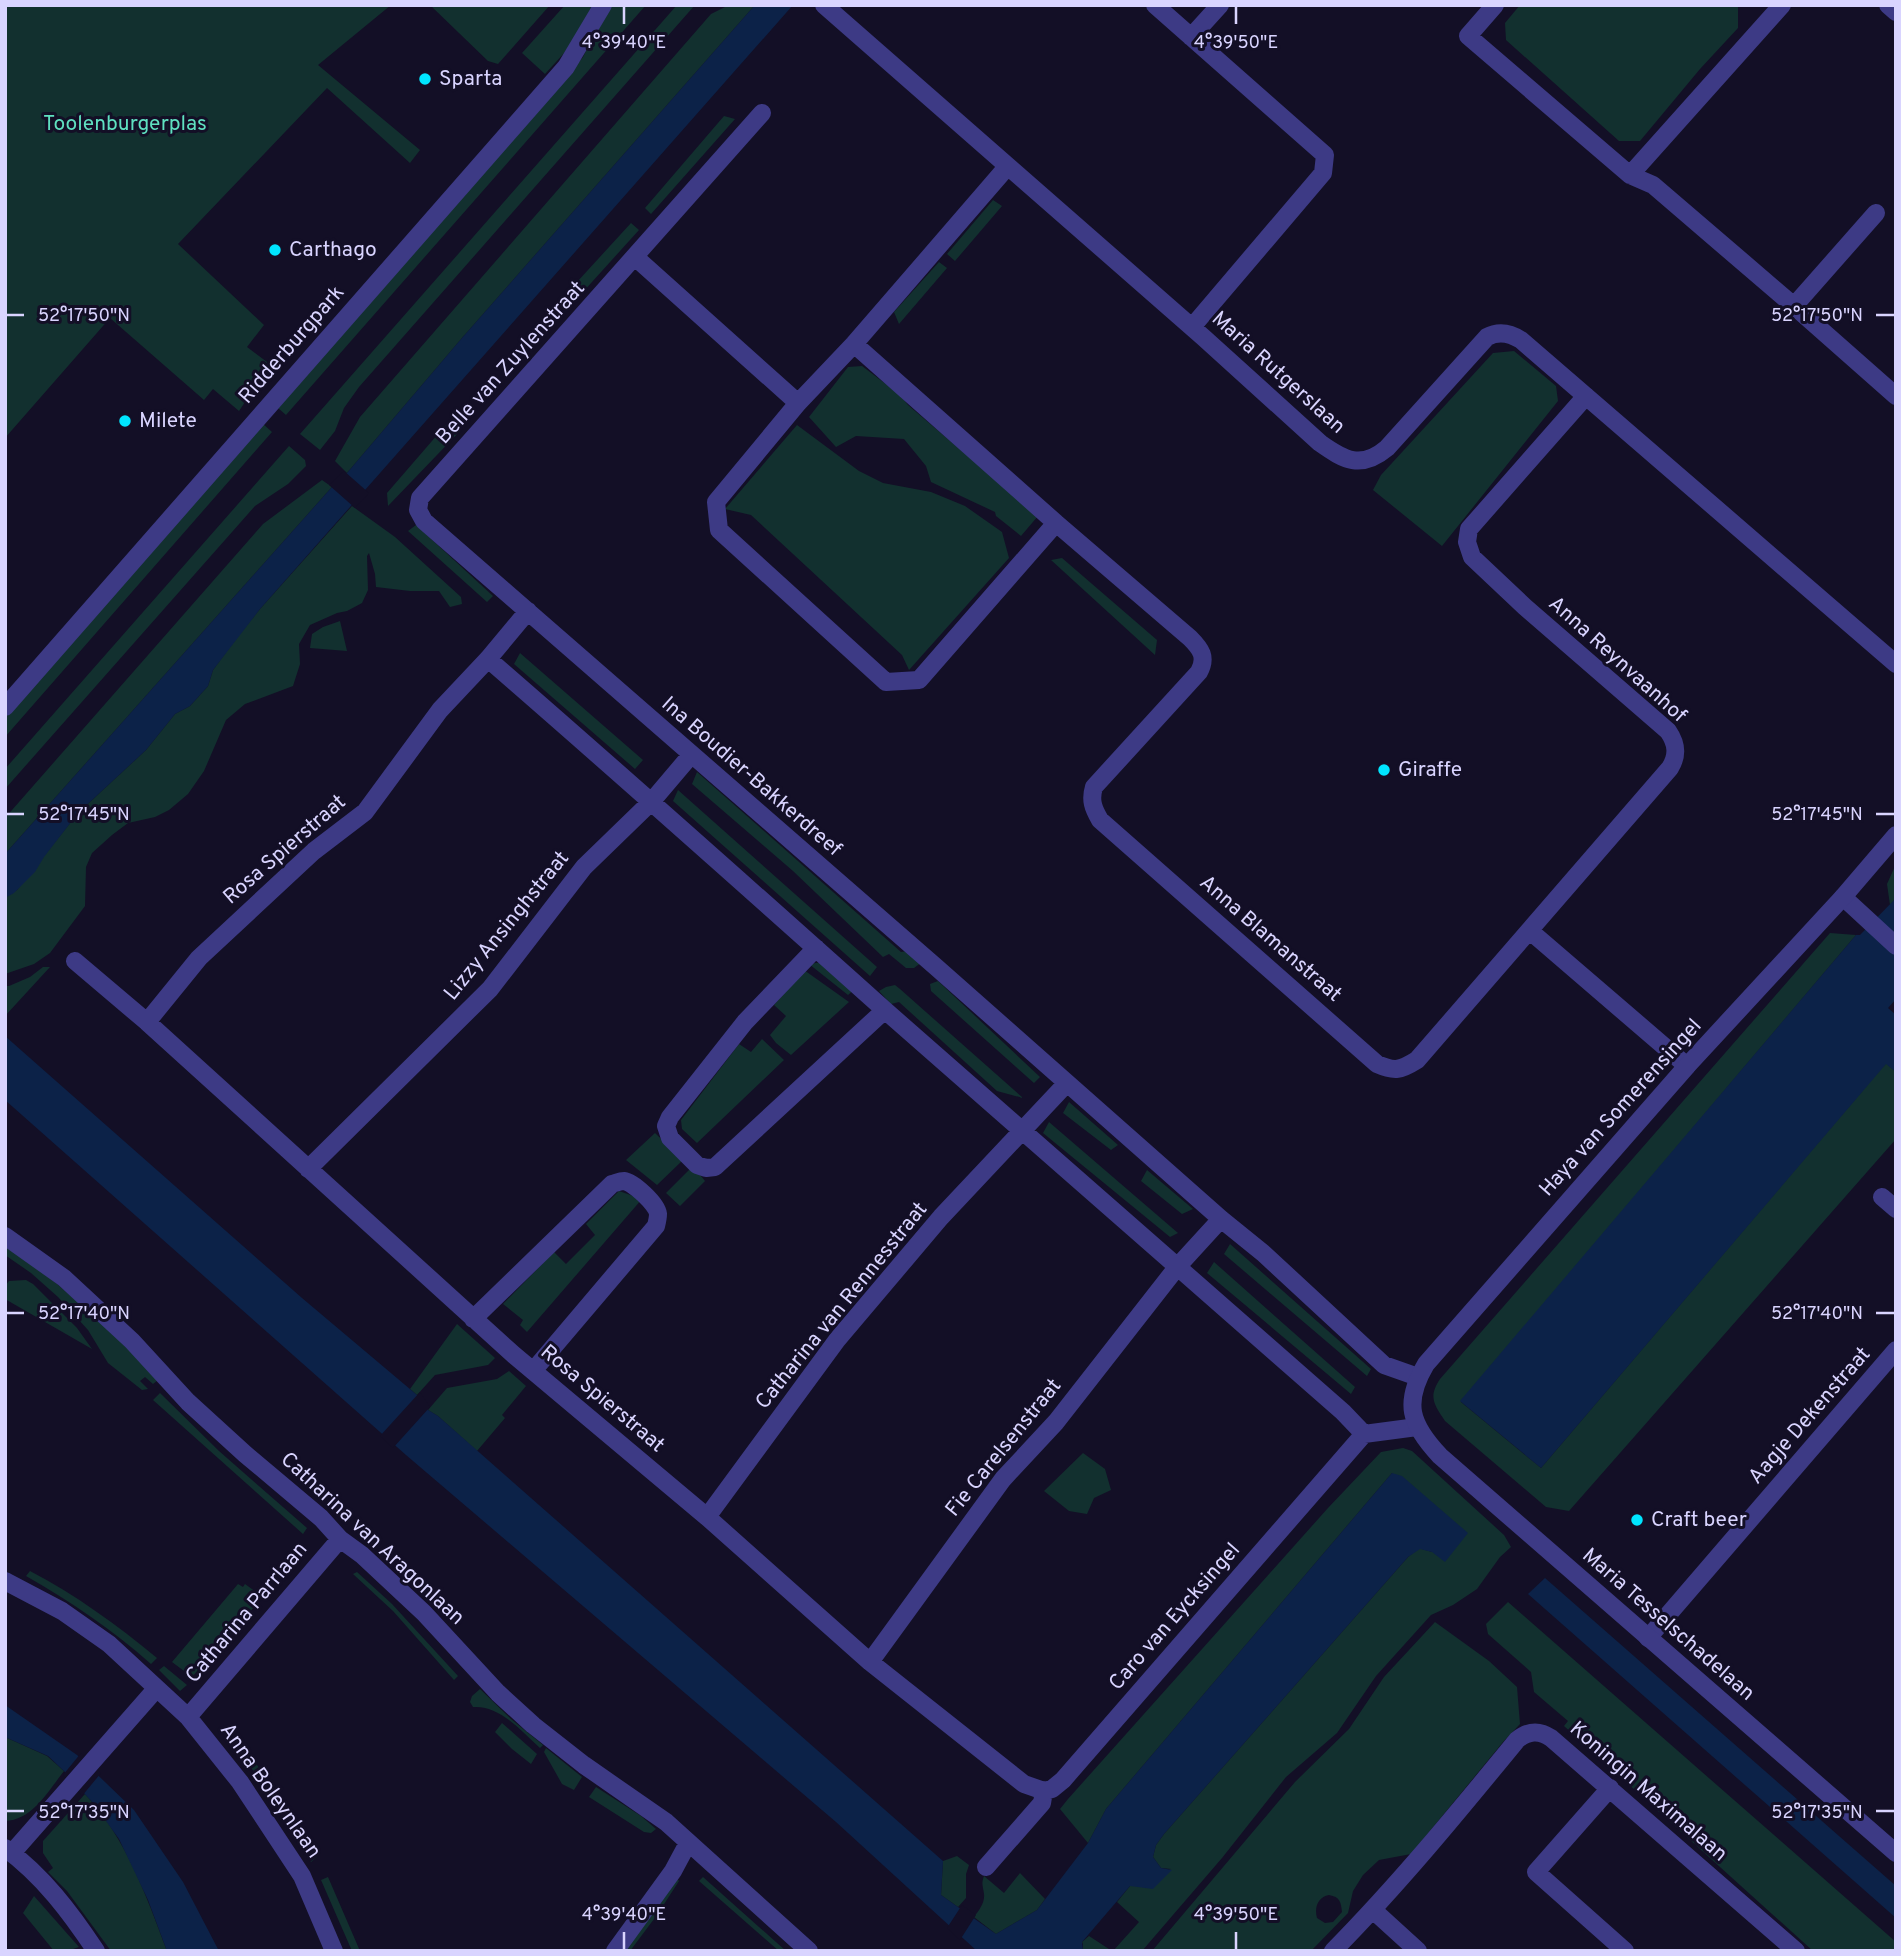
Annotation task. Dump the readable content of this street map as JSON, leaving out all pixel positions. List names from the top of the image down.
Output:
{
  "streets": {
    "street": [
      "Ridderburgpark",
      "Belle van Zuylenstraat",
      "Maria Rutgerslaan",
      "Anna Reynvaanhof",
      "Ina Boudier-Bakkerdreef",
      "Rosa Spierstraat",
      "Lizzy Ansinghstraat",
      "Anna Blamanstraat",
      "Haya van Somerensingel",
      "Catharina van Rennesstraat",
      "Aagje Dekenstraat",
      "Fie Carelsenstraat",
      "Catharina van Aragonlaan",
      "Catharina Parrlaan",
      "Caro van Eycksingel",
      "Maria Tesselschadelaan",
      "Anna Boleynlaan",
      "Koningin Maximalaan"
    ]
  },
  "crossings": [
    ["Belle van Zuylenstraat", "Ina Boudier-Bakkerdreef"],
    ["Maria Rutgerslaan", "Anna Reynvaanhof"],
    ["Anna Reynvaanhof", "Anna Blamanstraat"],
    ["Ina Boudier-Bakkerdreef", "Rosa Spierstraat"],
    ["Ina Boudier-Bakkerdreef", "Lizzy Ansinghstraat"],
    ["Ina Boudier-Bakkerdreef", "Haya van Somerensingel"],
    ["Rosa Spierstraat", "Lizzy Ansinghstraat"],
    ["Rosa Spierstraat", "Catharina van Rennesstraat"],
    ["Rosa Spierstraat", "Fie Carelsenstraat"],
    ["Rosa Spierstraat", "Caro van Eycksingel"],
    ["Haya van Somerensingel", "Maria Tesselschadelaan"],
    ["Aagje Dekenstraat", "Maria Tesselschadelaan"],
    ["Catharina van Aragonlaan", "Catharina Parrlaan"],
    ["Catharina Parrlaan", "Anna Boleynlaan"]
  ],
  "parks": ["Toolenburgerplas"],
  "places": [
    "Sparta",
    "Carthago",
    "Milete",
    "Giraffe",
    "Craft beer"
  ],
  "coordinates": [
    "4°39'40\"E",
    "4°39'50\"E",
    "52°17'50\"N",
    "52°17'45\"N",
    "52°17'40\"N",
    "52°17'35\"N"
  ]
}
